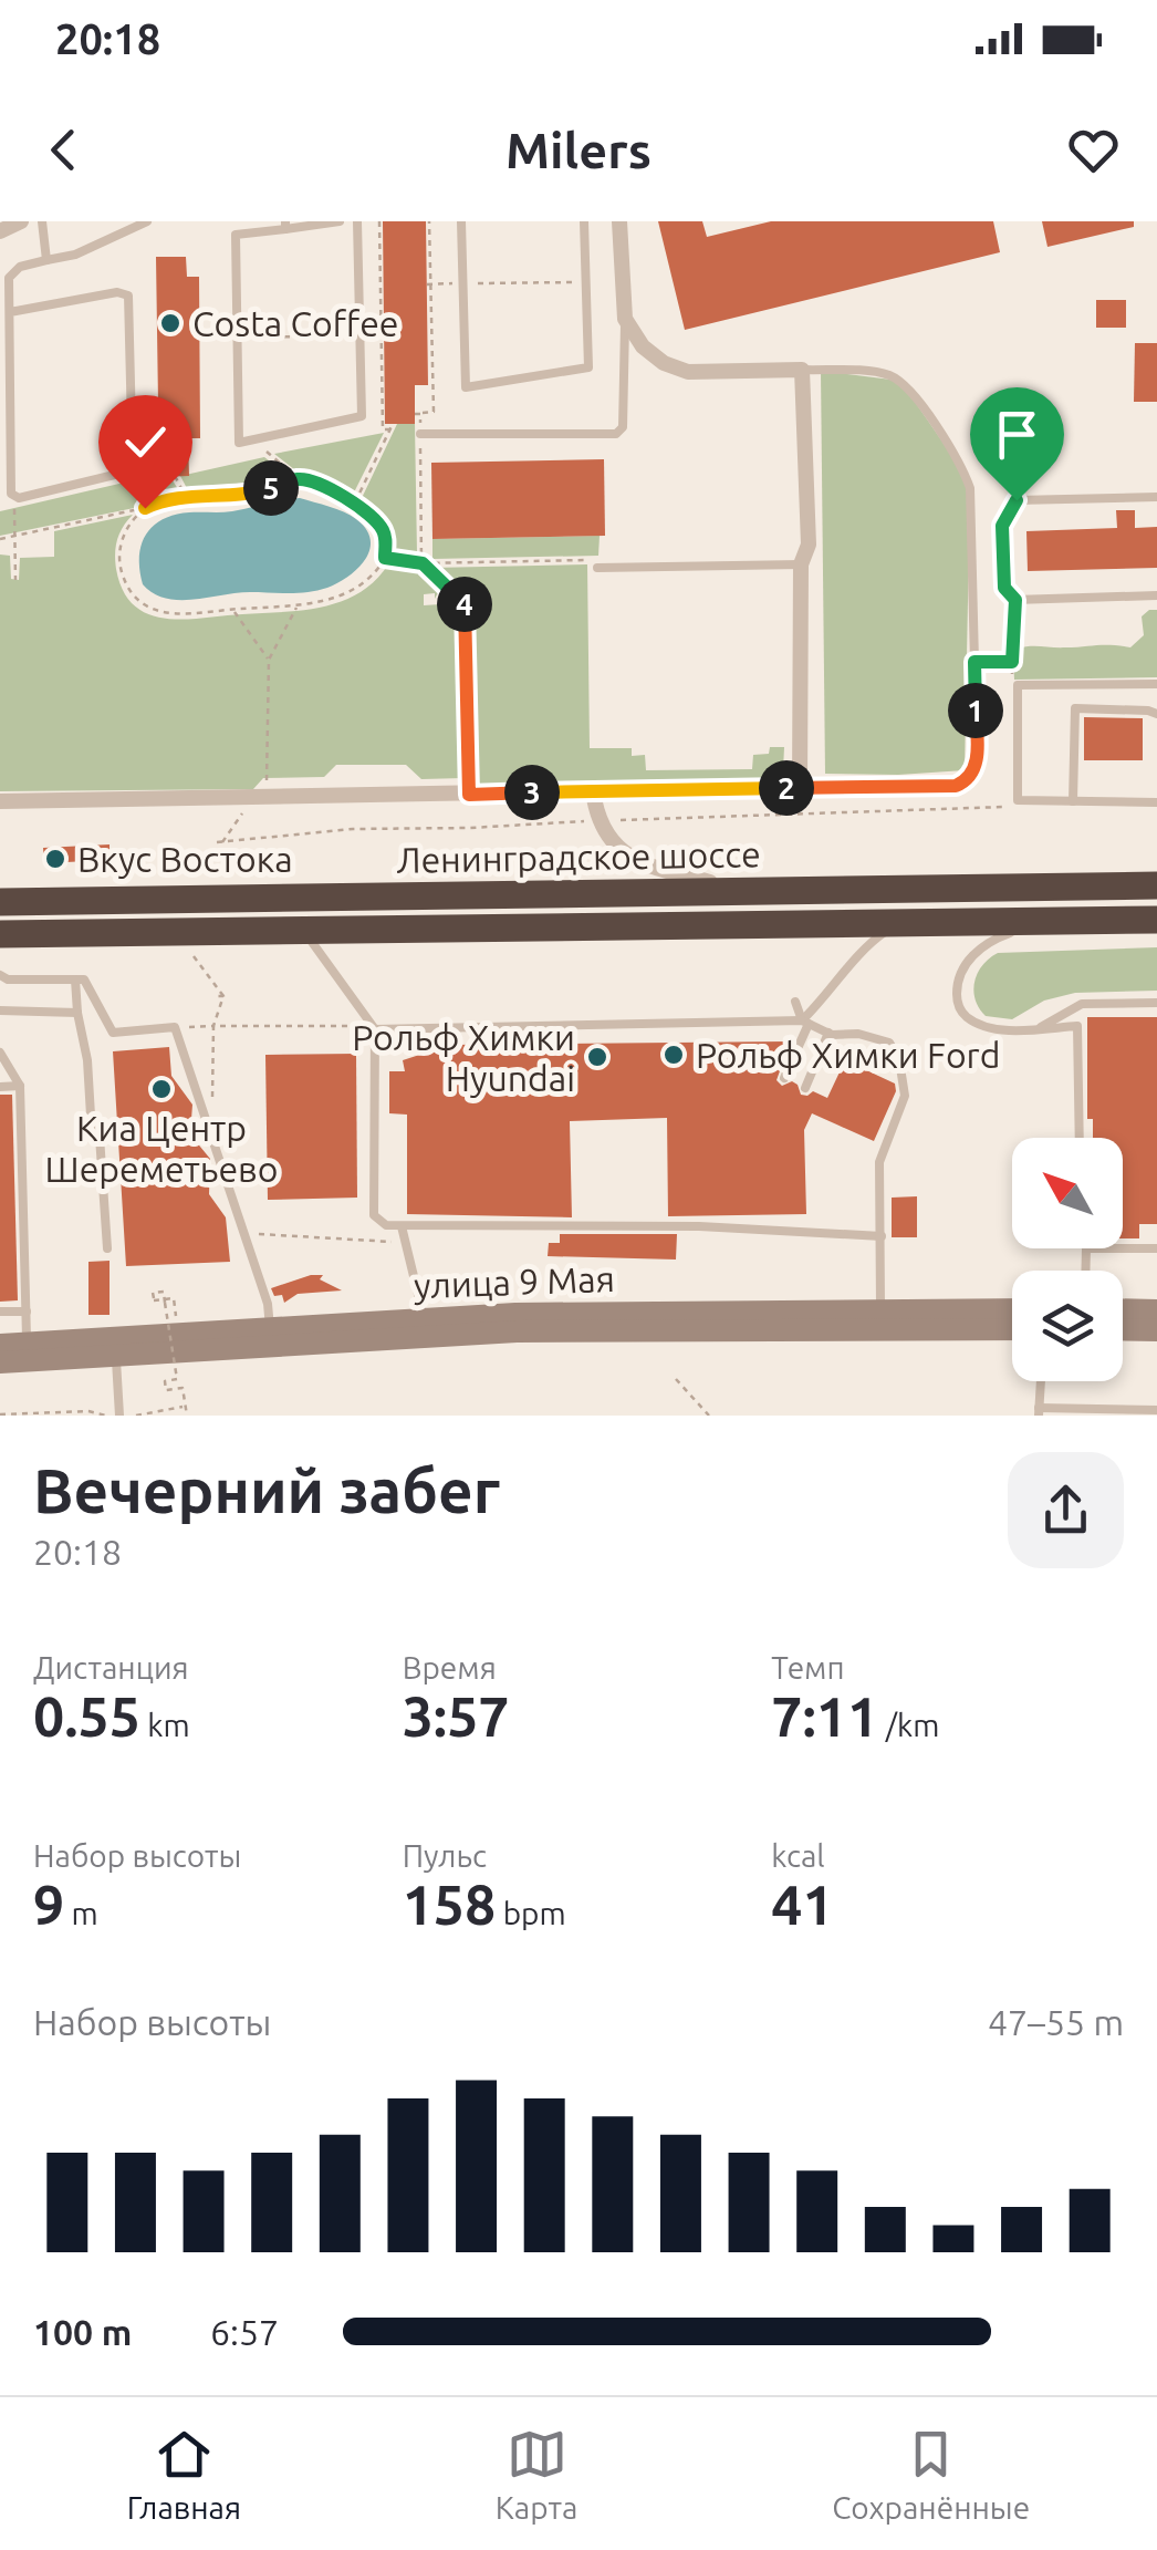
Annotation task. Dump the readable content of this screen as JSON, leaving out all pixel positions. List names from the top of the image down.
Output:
{
  "streets": {
    "highway": ["Ленинградское шоссе"],
    "main road": ["улица 9 Мая"]
  },
  "places": [
    "Costa Coffee",
    "Вкус Востока",
    "Рольф Химки Ford",
    "Рольф Химки Hyundai",
    "Киа Центр Шереметьево"
  ],
  "north": "top left",
  "page": {
    "status": "20:18",
    "header": "Milers",
    "pins": [
      "5",
      "4",
      "1",
      "2",
      "3"
    ],
    "heading": ["Вечерний забег", "20:18"],
    "stats": [
      ["Дистанция", "0.55 km"],
      ["Время", "3:57"],
      ["Темп", "7:11 /km"],
      ["Набор высоты", "9 m"],
      ["Пульс", "158 bpm"],
      ["kcal", "41"]
    ],
    "chart": ["Набор высоты", "47–55 m"],
    "list": [
      {
        "name": "100 m",
        "note": "6:57"
      }
    ],
    "tabs": ["Главная", "Карта", "Сохранённые"]
  }
}
